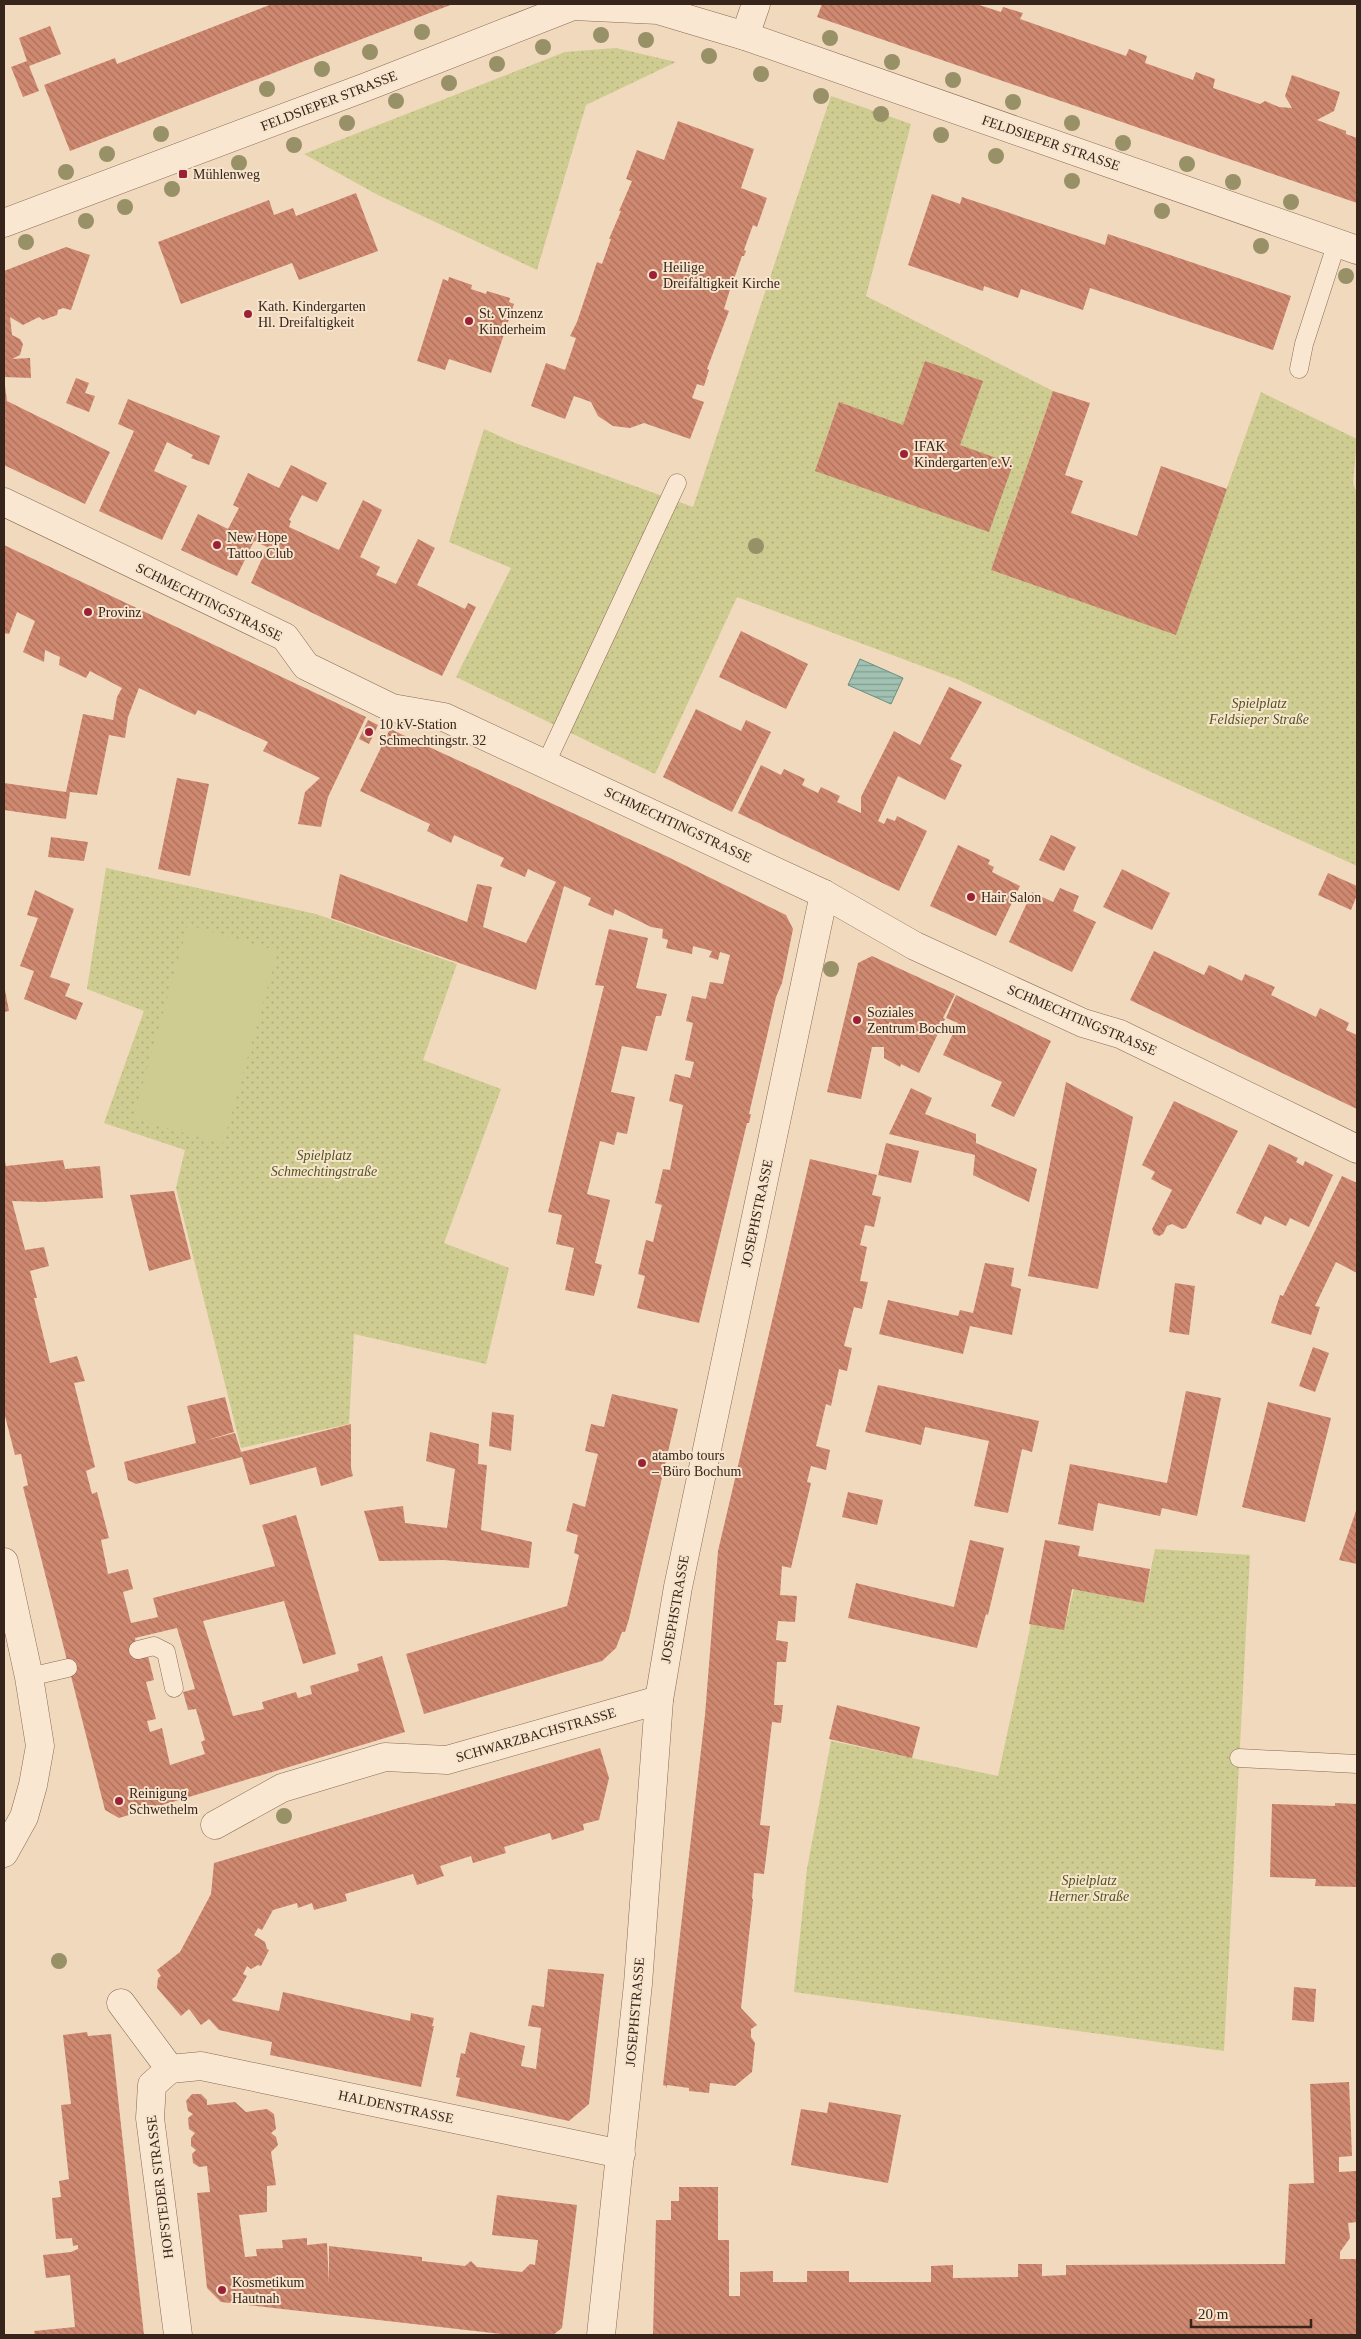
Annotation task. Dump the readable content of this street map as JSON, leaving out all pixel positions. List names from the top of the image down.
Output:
{
  "streets": {
    "street": [
      "FELDSIEPER STRASSE",
      "SCHMECHTINGSTRASSE",
      "JOSEPHSTRASSE",
      "SCHWARZBACHSTRASSE",
      "HALDENSTRASSE",
      "HOFSTEDER STRASSE"
    ]
  },
  "crossings": [
    ["SCHMECHTINGSTRASSE", "JOSEPHSTRASSE"],
    ["JOSEPHSTRASSE", "SCHWARZBACHSTRASSE"],
    ["JOSEPHSTRASSE", "HALDENSTRASSE"],
    ["HALDENSTRASSE", "HOFSTEDER STRASSE"]
  ],
  "parks": ["Spielplatz Feldsieper Straße", "Spielplatz Schmechtingstraße", "Spielplatz Herner Straße"],
  "places": {
    "transit": ["Mühlenweg"],
    "other": [
      "Heilige Dreifaltigkeit Kirche",
      "Kath. Kindergarten Hl. Dreifaltigkeit",
      "St. Vinzenz Kinderheim",
      "IFAK Kindergarten e.V.",
      "New Hope Tattoo Club",
      "Provinz",
      "10 kV-Station Schmechtingstr. 32",
      "Hair Salon",
      "Soziales Zentrum Bochum",
      "atambo tours – Büro Bochum",
      "Reinigung Schwethelm",
      "Kosmetikum Hautnah"
    ]
  },
  "scale_bar": "20 m"
}
